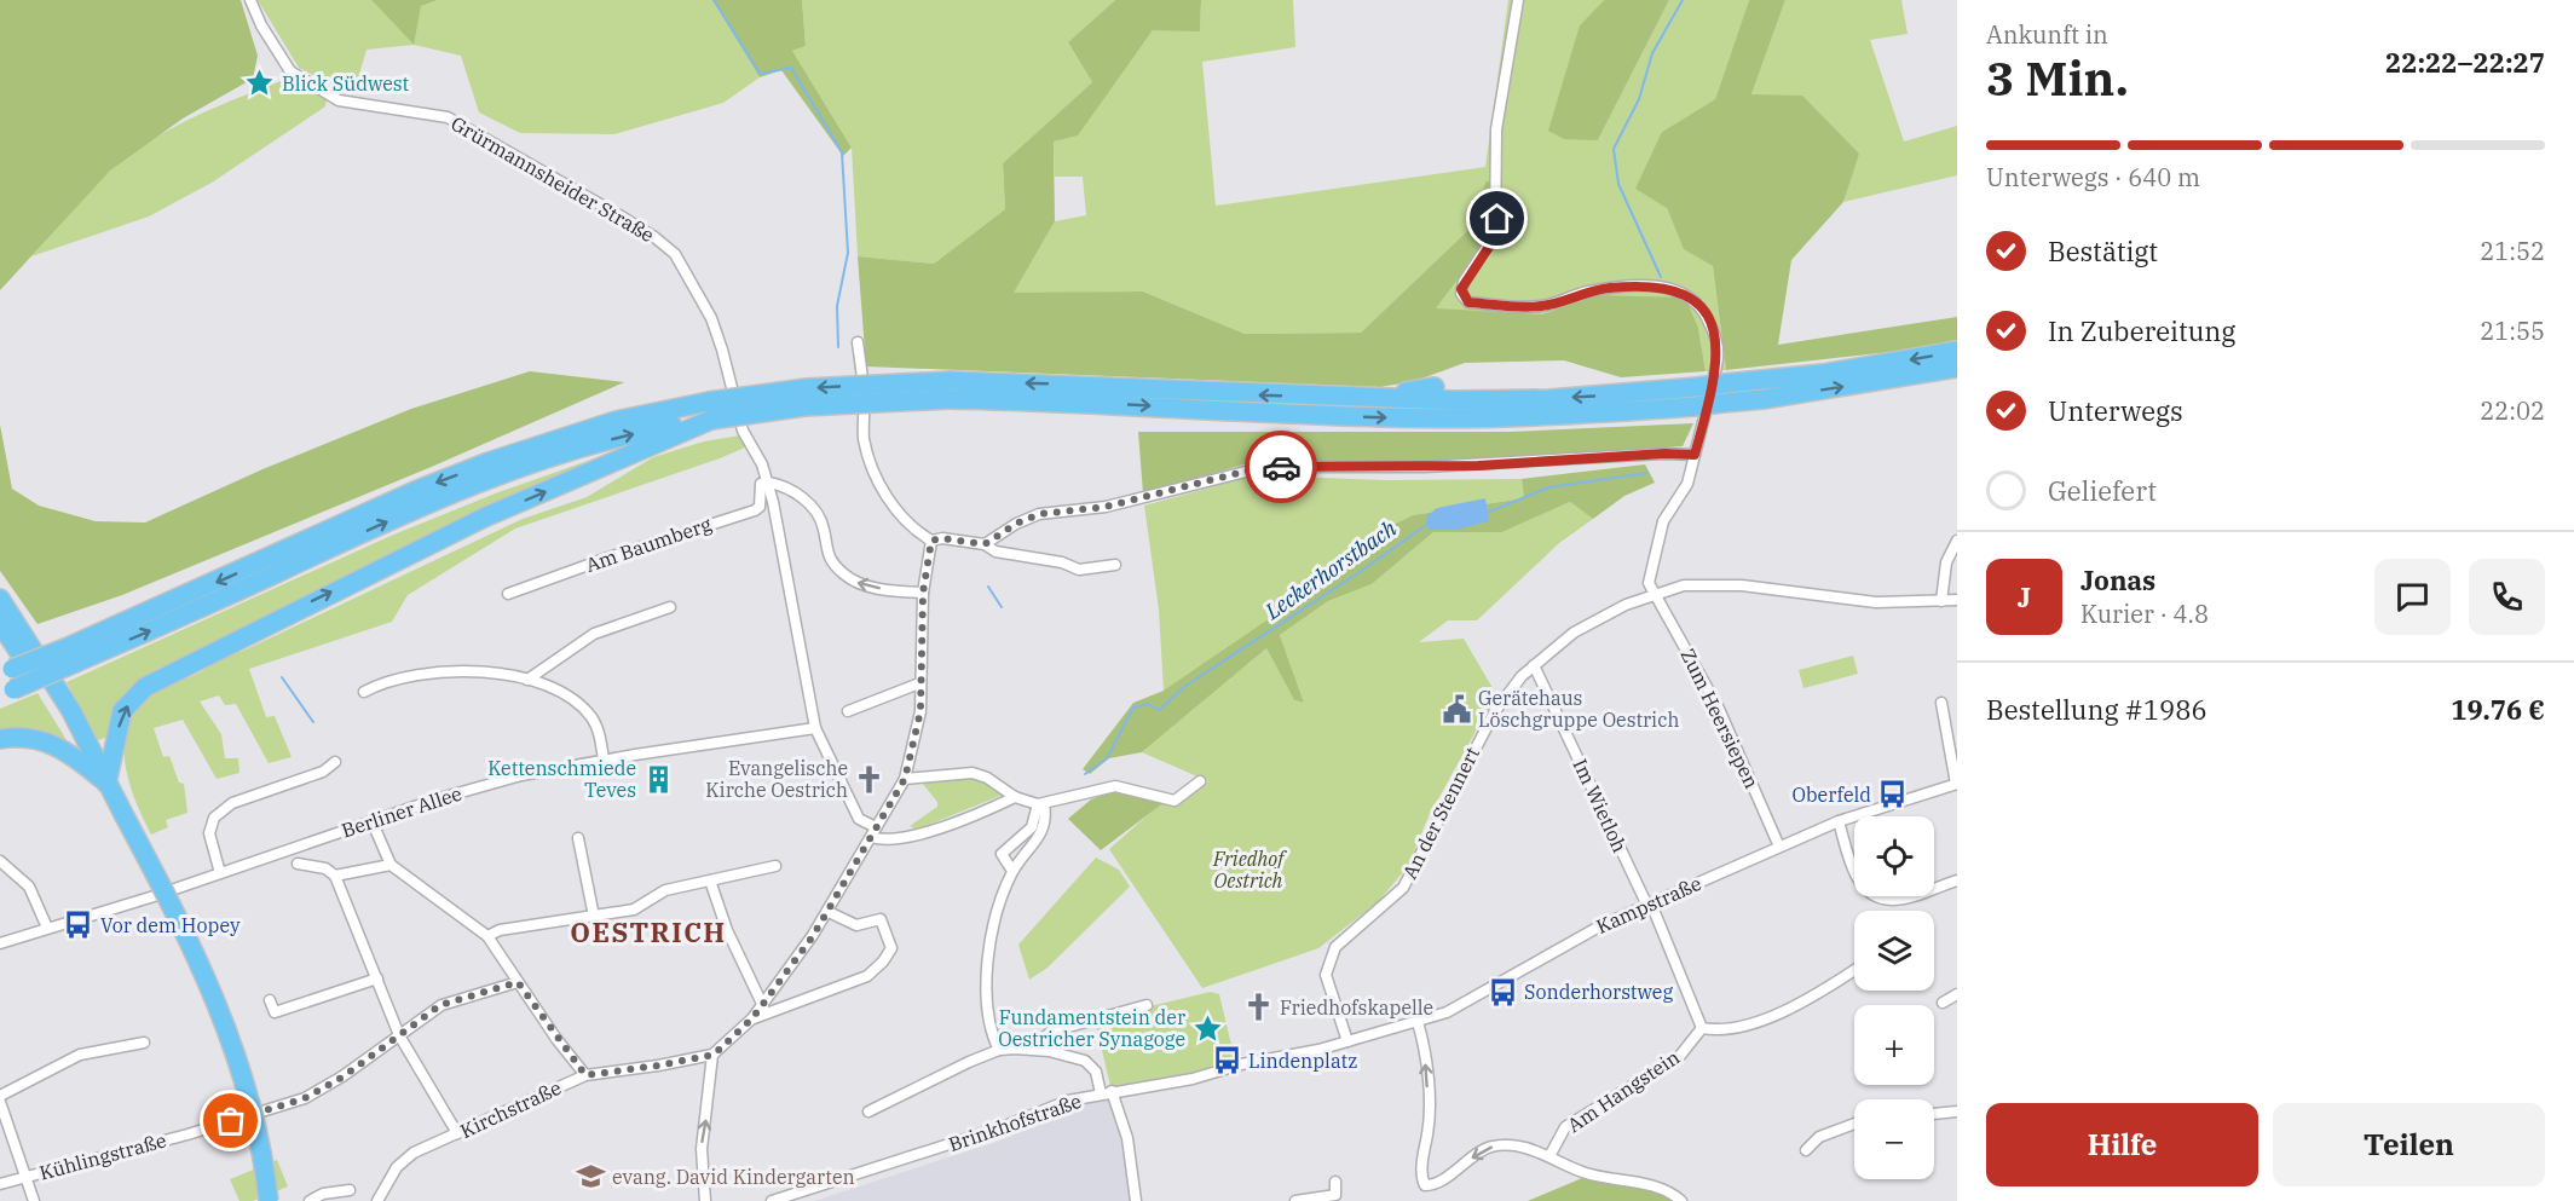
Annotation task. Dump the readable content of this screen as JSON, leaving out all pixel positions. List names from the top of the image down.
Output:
{
  "streets": {
    "street": [
      "Grürmannsheider Straße",
      "Am Baumberg",
      "Zum Heersiepen",
      "Im Wietloh",
      "Berliner Allee",
      "An der Stennert",
      "Kampstraße",
      "Am Hangstein",
      "Kirchstraße",
      "Brinkhofstraße",
      "Kühlingstraße"
    ]
  },
  "crossings": [
    ["Grürmannsheider Straße", "Am Baumberg"],
    ["Grürmannsheider Straße", "Berliner Allee"],
    ["Zum Heersiepen", "An der Stennert"],
    ["Zum Heersiepen", "Kampstraße"],
    ["Im Wietloh", "An der Stennert"],
    ["Im Wietloh", "Kampstraße"],
    ["An der Stennert", "Kampstraße"],
    ["An der Stennert", "Brinkhofstraße"],
    ["Kampstraße", "Brinkhofstraße"]
  ],
  "districts": ["OESTRICH"],
  "water": ["Leckerhorstbach"],
  "parks": ["Friedhof Oestrich"],
  "places": {
    "place": ["Blick Südwest", "Fundamentstein der Oestricher Synagoge"],
    "public building": ["Gerätehaus Löschgruppe Oestrich"],
    "building": ["Kettenschmiede Teves"],
    "church": ["Evangelische Kirche Oestrich", "Friedhofskapelle"],
    "bus stop": [
      "Oberfeld",
      "Vor dem Hopey",
      "Sonderhorstweg",
      "Lindenplatz"
    ],
    "school or university": ["evang. David Kindergarten"]
  },
  "page": {
    "heading": ["3 Min.", "Ankunft in", "22:22–22:27"],
    "panel": [
      "Jonas",
      "Kurier · 4.8",
      "Bestellung #1986",
      "19.76 €"
    ],
    "bar": "Unterwegs · 640 m",
    "list": [
      ["Bestätigt", "21:52"],
      ["In Zubereitung", "21:55"],
      ["Unterwegs", "22:02"],
      "Geliefert"
    ],
    "round": "J",
    "map_buttons": ["+", "−"],
    "buttons": ["Hilfe", "Teilen"]
  }
}
